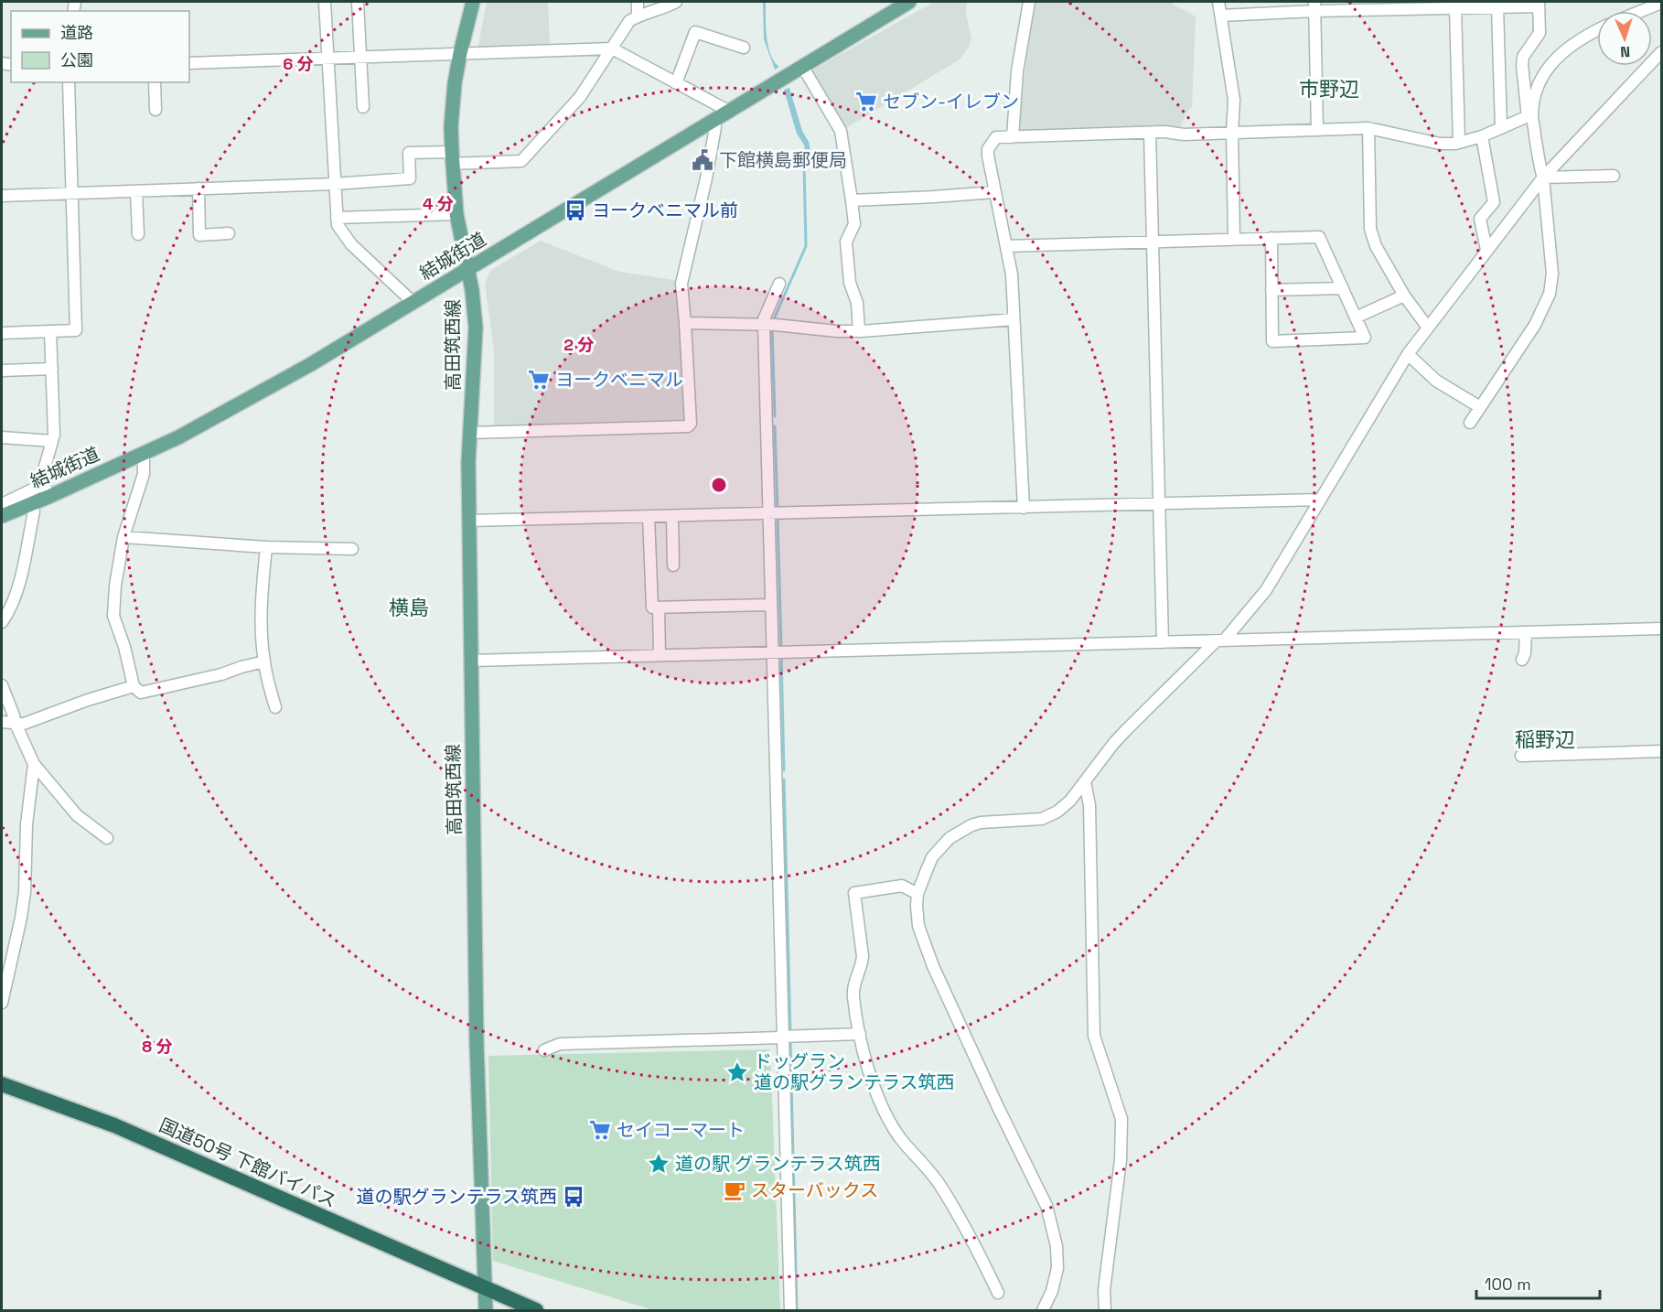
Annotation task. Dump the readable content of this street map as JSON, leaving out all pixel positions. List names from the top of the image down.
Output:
{
  "streets": {
    "highway": ["国道50号 下館バイパス"],
    "main road": ["結城街道", "高田筑西線"]
  },
  "crossings": [
    ["結城街道", "高田筑西線"],
    ["高田筑西線", "国道50号 下館バイパス"]
  ],
  "districts": ["市野辺", "横島", "稲野辺"],
  "places": {
    "supermarket": ["セブン-イレブン", "ヨークベニマル", "セイコーマート"],
    "public building": ["下館横島郵便局"],
    "bus stop": ["ヨークベニマル前", "道の駅グランテラス筑西"],
    "place": ["ドッグラン 道の駅グランテラス筑西", "道の駅 グランテラス筑西"],
    "cafe": ["スターバックス"]
  },
  "legend": ["道路", "公園"],
  "scale_bar": "100 m",
  "north": "bottom",
  "rings": [
    "6 分",
    "4 分",
    "2 分",
    "8 分"
  ]
}
